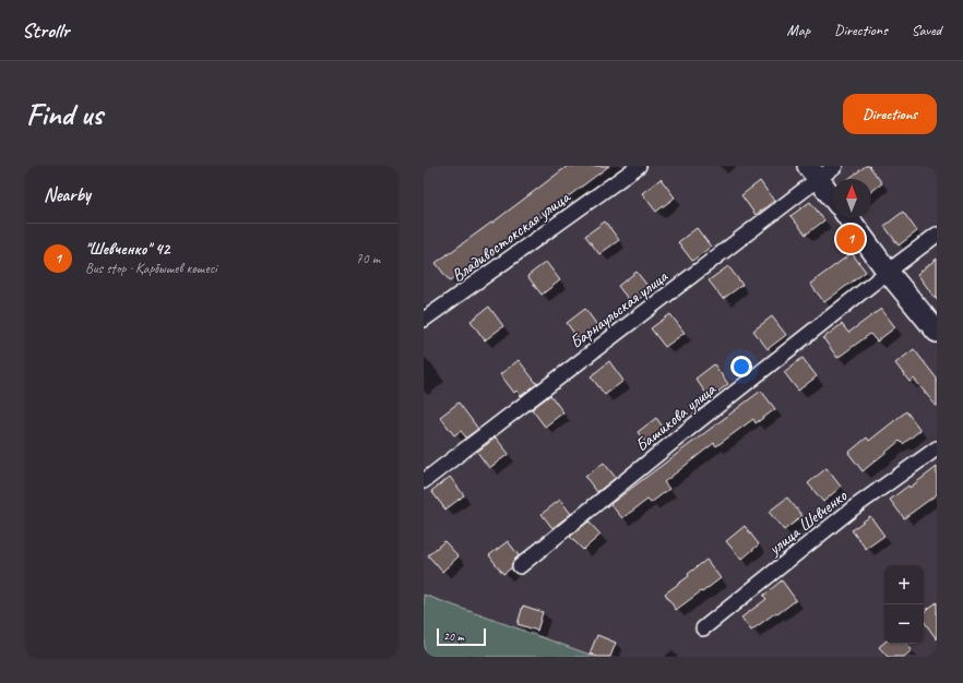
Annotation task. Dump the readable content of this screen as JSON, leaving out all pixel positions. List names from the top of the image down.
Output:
{
  "streets": {
    "street": [
      "Владивостокская улица",
      "Барнаульская улица",
      "Башикова улица",
      "улица Шевченко"
    ]
  },
  "scale_bar": "20 m",
  "north": "top",
  "page": {
    "header": "Strollr",
    "nav": ["Map", "Directions", "Saved"],
    "buttons": "Directions",
    "title": "Find us",
    "heading": "Nearby",
    "list": [
      {
        "mark": "1",
        "name": "\"Шевченко\" 42",
        "note": "Bus stop · Қарбышев көшесі",
        "value": "70 m"
      }
    ],
    "pins": "1",
    "map_buttons": ["+", "−"],
    "scale": "20 m"
  }
}
